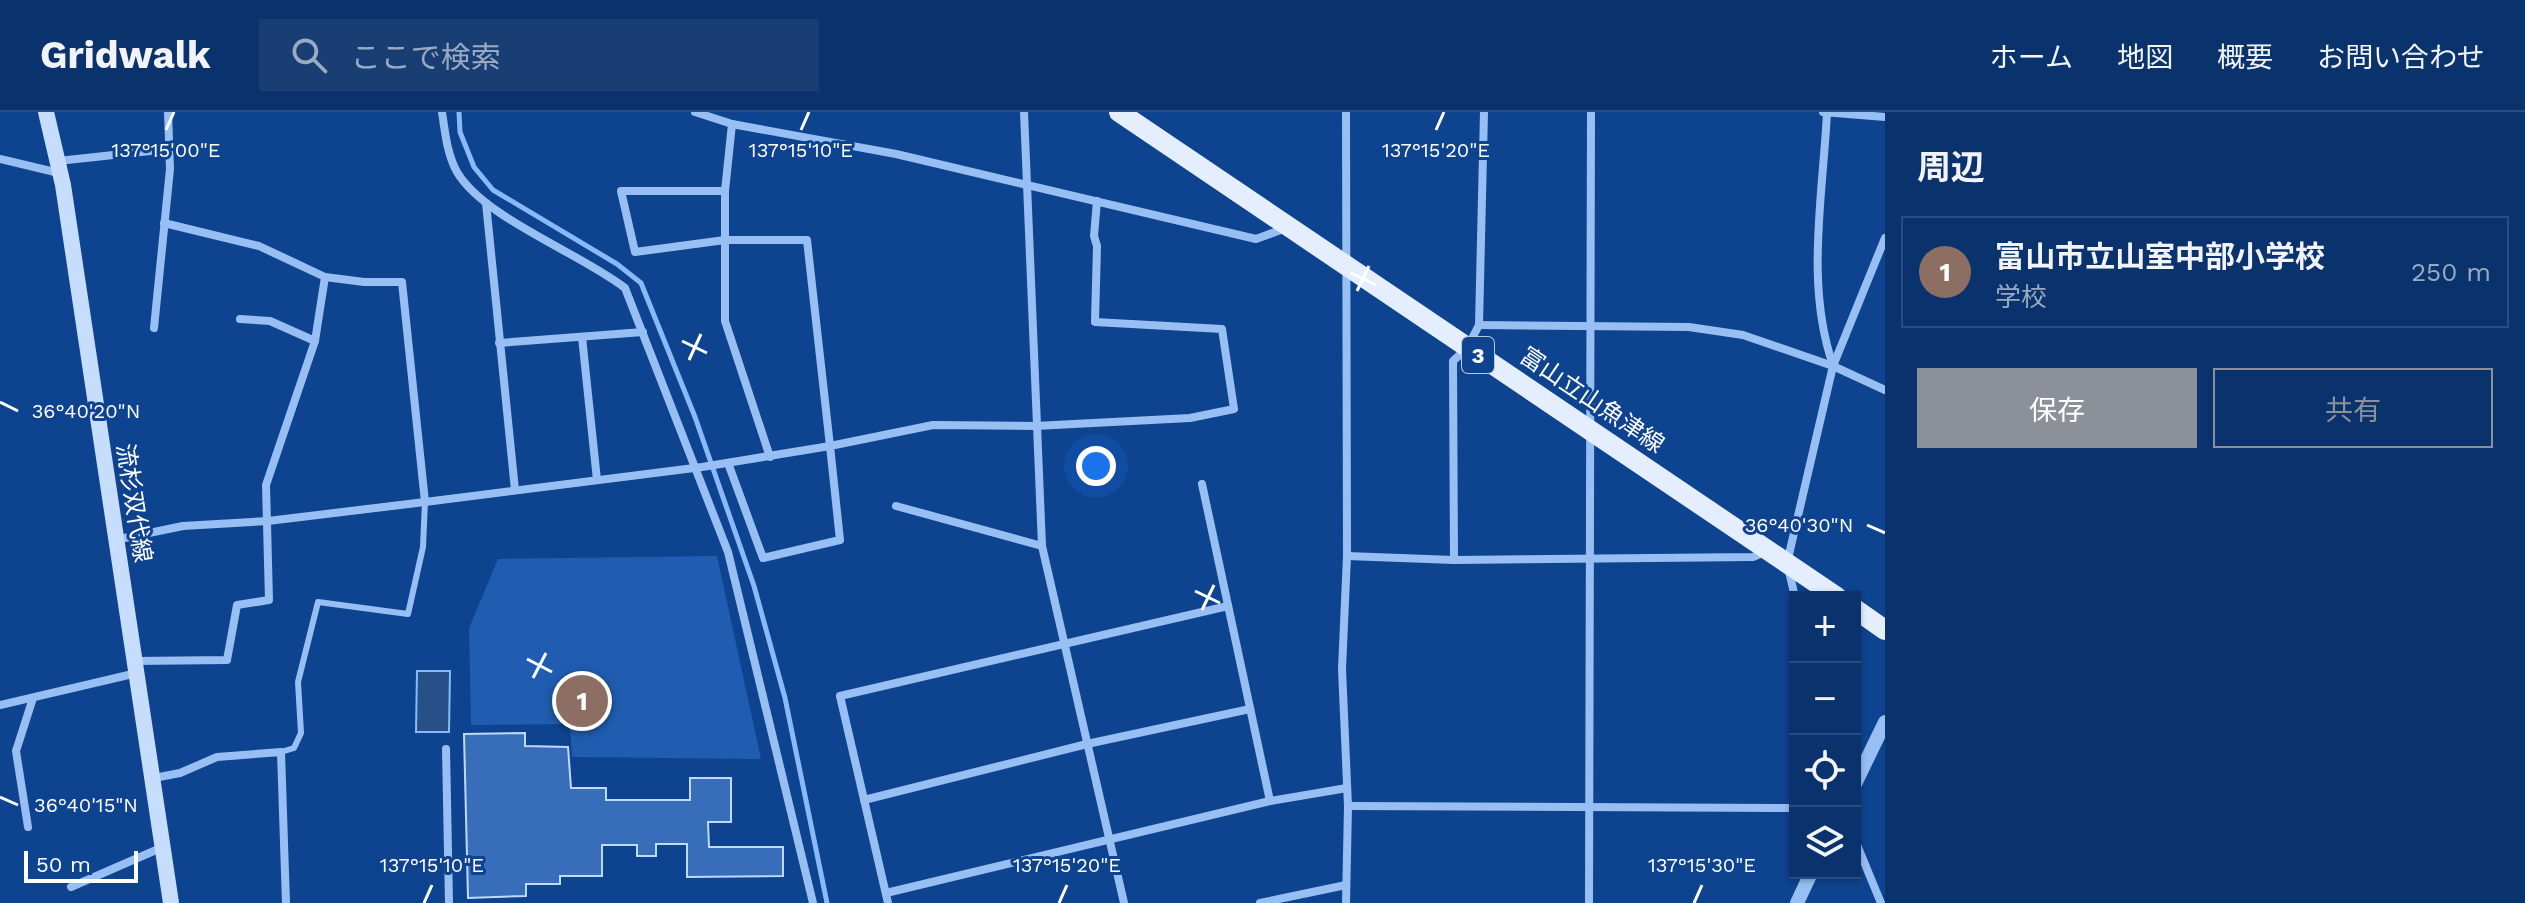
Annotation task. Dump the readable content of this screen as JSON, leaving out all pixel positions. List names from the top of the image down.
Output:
{
  "streets": {
    "main road": ["3", "富山立山魚津線", "流杉双代線"]
  },
  "scale_bar": "50 m",
  "page": {
    "header": "Gridwalk",
    "search": "ここで検索",
    "nav": [
      "ホーム",
      "地図",
      "概要",
      "お問い合わせ"
    ],
    "heading": "周辺",
    "list": [
      {
        "mark": "1",
        "name": "富山市立山室中部小学校",
        "note": "学校",
        "value": "250 m"
      }
    ],
    "buttons": ["保存", "共有"],
    "map_buttons": ["+", "−"],
    "pins": "1",
    "scale": "50 m"
  },
  "coordinates": [
    "137°15'00\"E",
    "137°15'10\"E",
    "137°15'20\"E",
    "36°40'20\"N",
    "36°40'30\"N",
    "36°40'15\"N",
    "137°15'30\"E"
  ]
}
